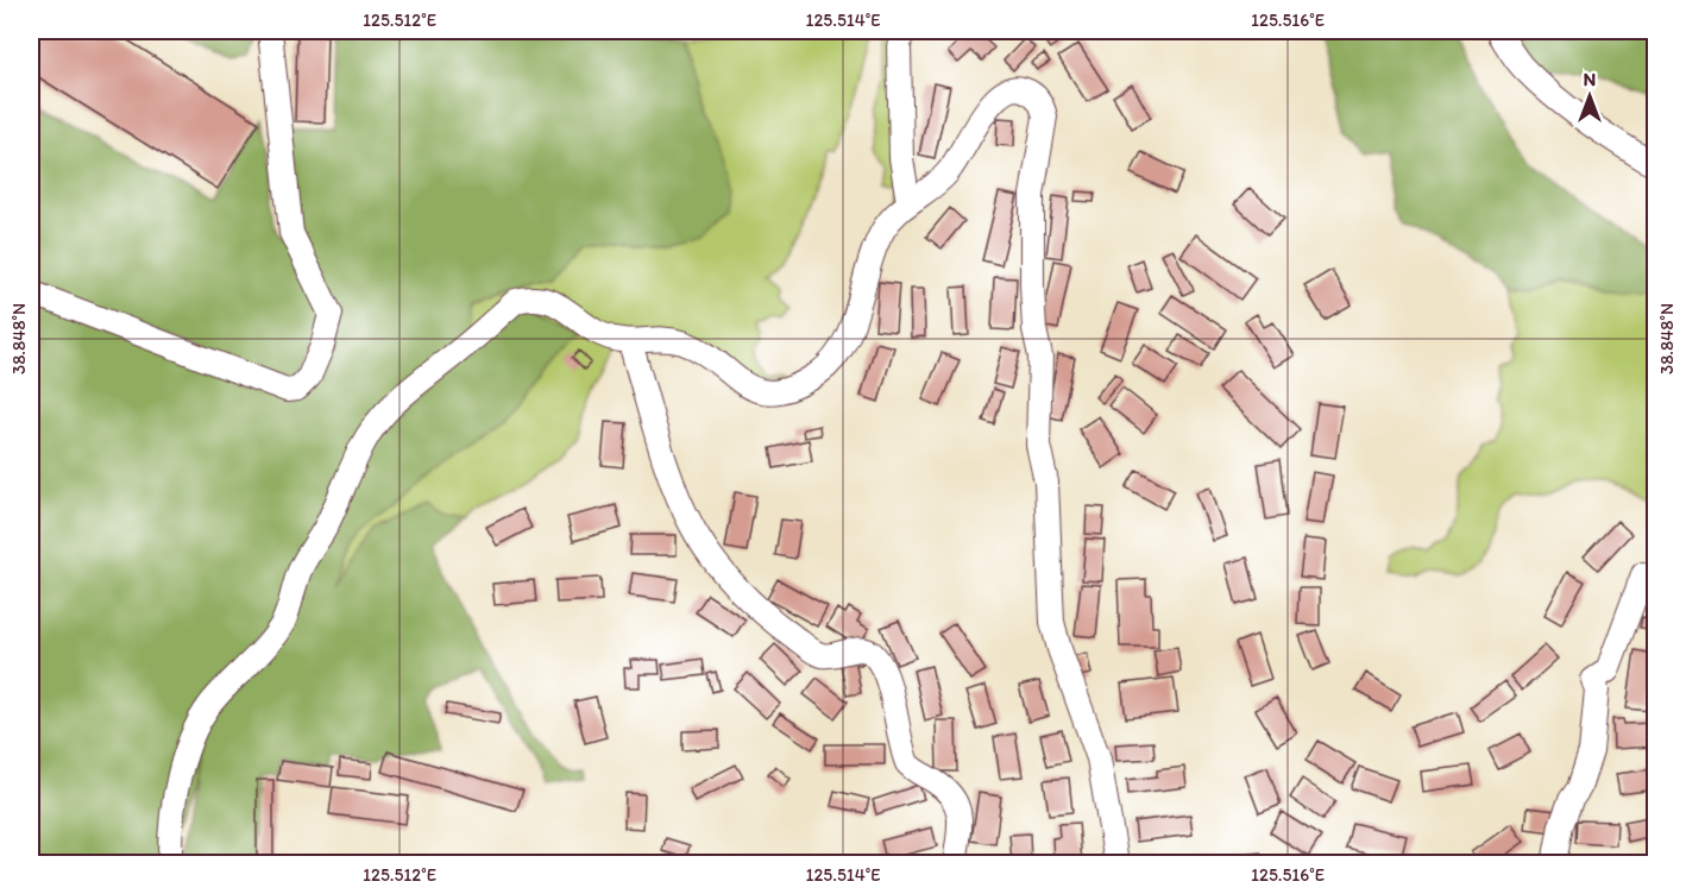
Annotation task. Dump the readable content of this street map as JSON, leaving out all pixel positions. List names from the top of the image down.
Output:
{
  "north": "top",
  "coordinates": [
    "125.512°E",
    "125.514°E",
    "125.516°E",
    "38.848°N"
  ]
}
